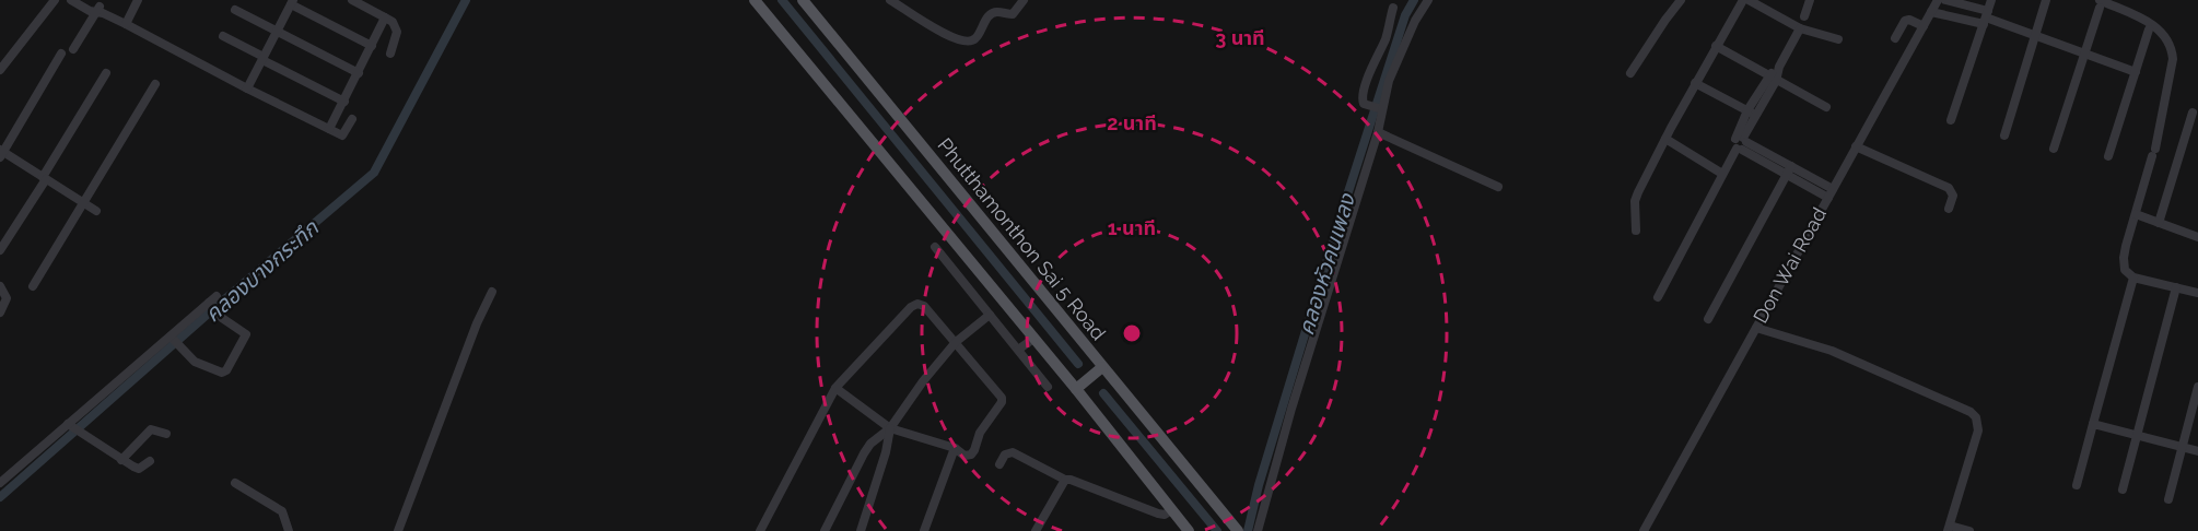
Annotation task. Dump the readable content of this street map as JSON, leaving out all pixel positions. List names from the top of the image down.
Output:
{
  "streets": {
    "main road": ["Phutthamonthon Sai 5 Road"],
    "street": ["Don Wai Road"]
  },
  "water": ["คลองหัวคนเพลง", "คลองบางกระทึก"],
  "rings": ["3 นาที", "2 นาที", "1 นาที"]
}
